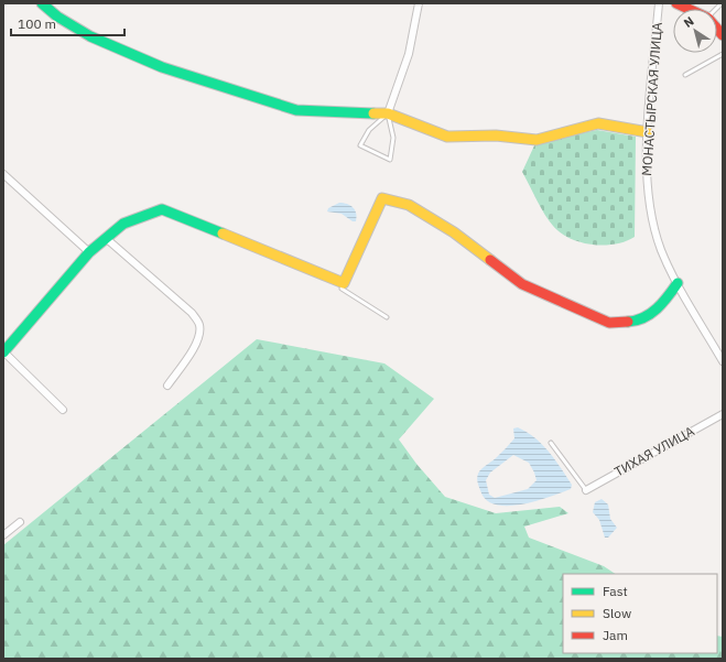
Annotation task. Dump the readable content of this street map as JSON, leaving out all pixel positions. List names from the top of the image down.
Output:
{
  "streets": {
    "street": ["МОНАСТЫРСКАЯ УЛИЦА", "ТИХАЯ УЛИЦА"]
  },
  "legend": ["Fast", "Slow", "Jam"],
  "scale_bar": "100 m",
  "north": "top left"
}
